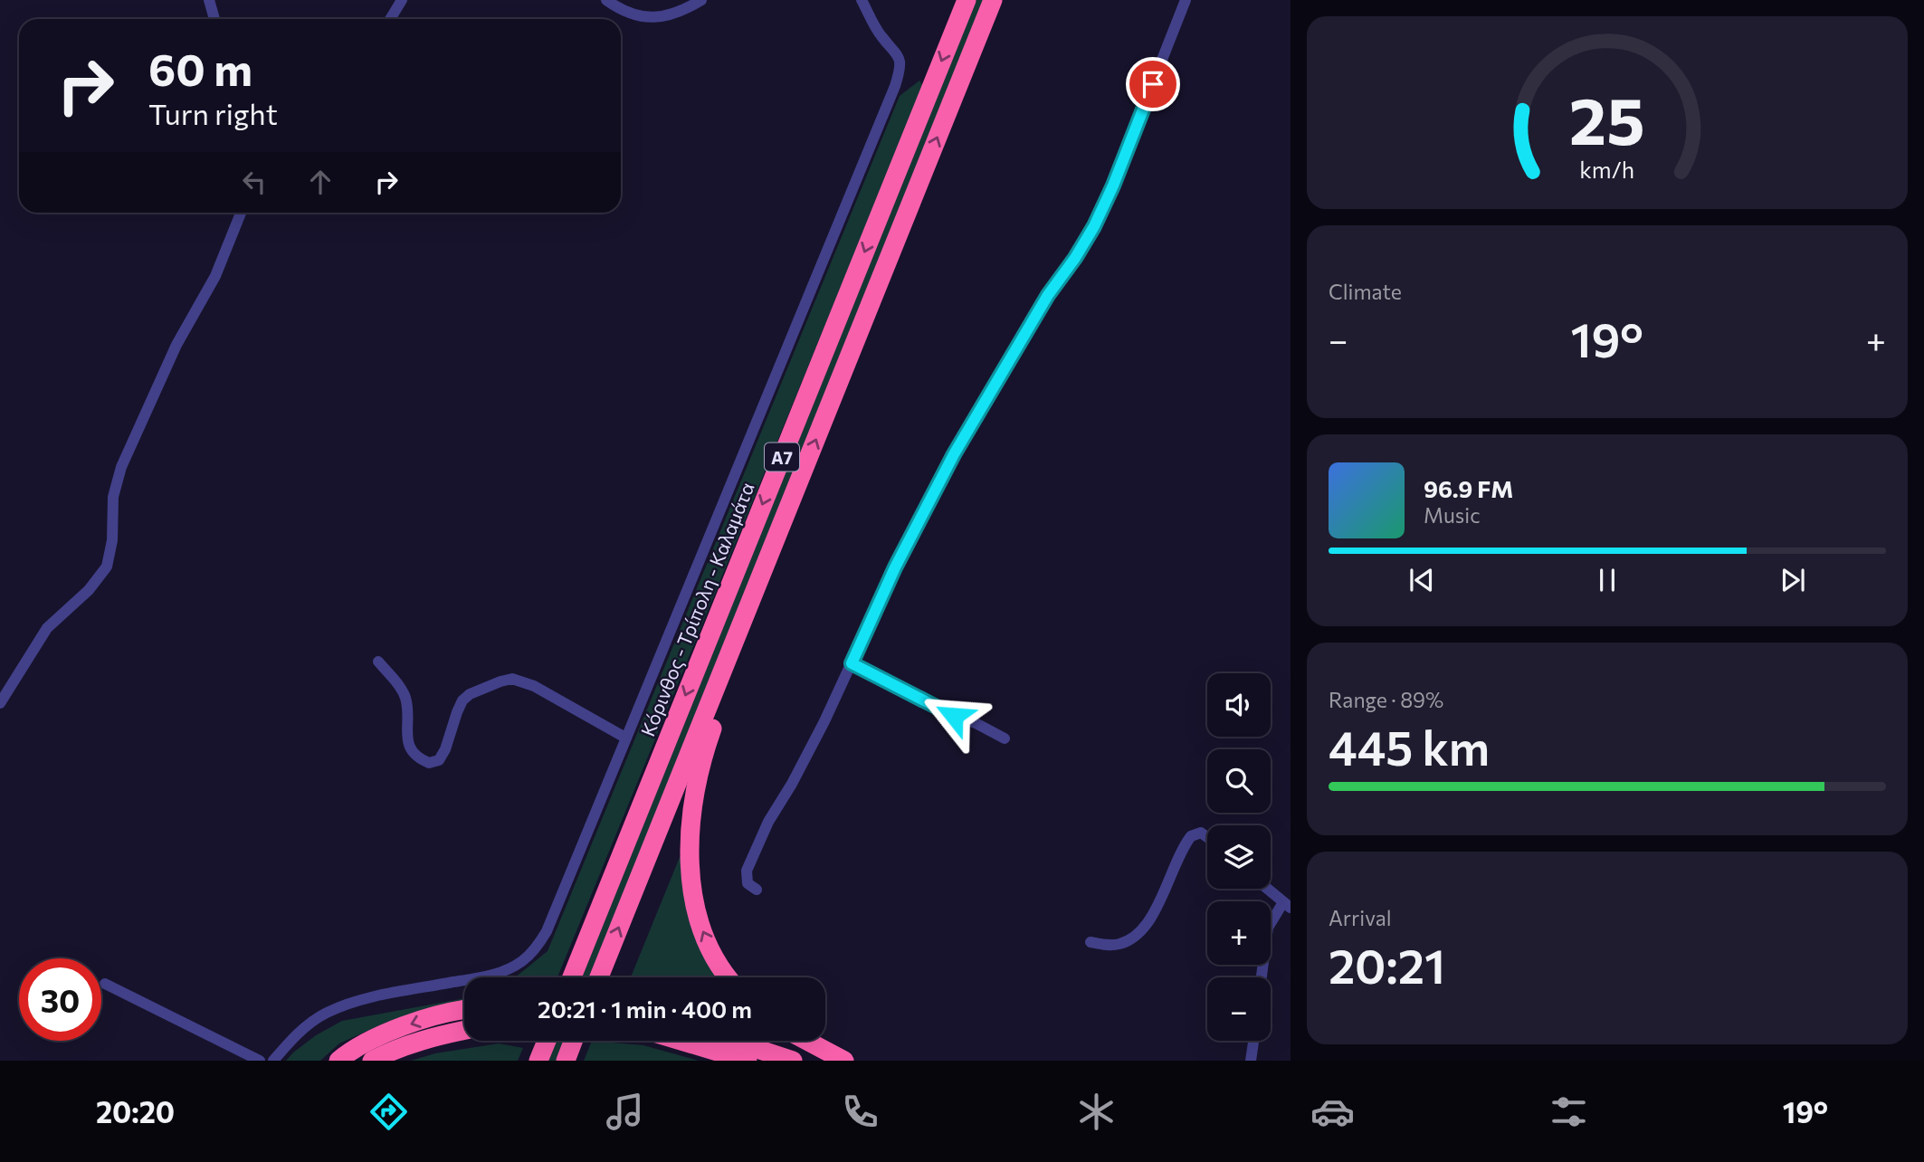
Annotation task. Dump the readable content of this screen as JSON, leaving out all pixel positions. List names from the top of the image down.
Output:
{
  "streets": {
    "highway": ["Α7", "Κόρινθος - Τρίπολη - Καλαμάτα"]
  },
  "page": {
    "turn": ["60 m", "Turn right"],
    "tile": [
      "Climate",
      ["Range · 89%", "445 km"],
      ["Arrival", "20:21"]
    ],
    "heat": ["−", "19°", "+"],
    "song": ["96.9 FM", "Music"],
    "map_buttons": ["+", "−"],
    "limit": "30",
    "trip": "20:21 · 1 min · 400 m",
    "tabs": ["20:20", "19°"],
    "gauge": ["25", "km/h"]
  }
}
